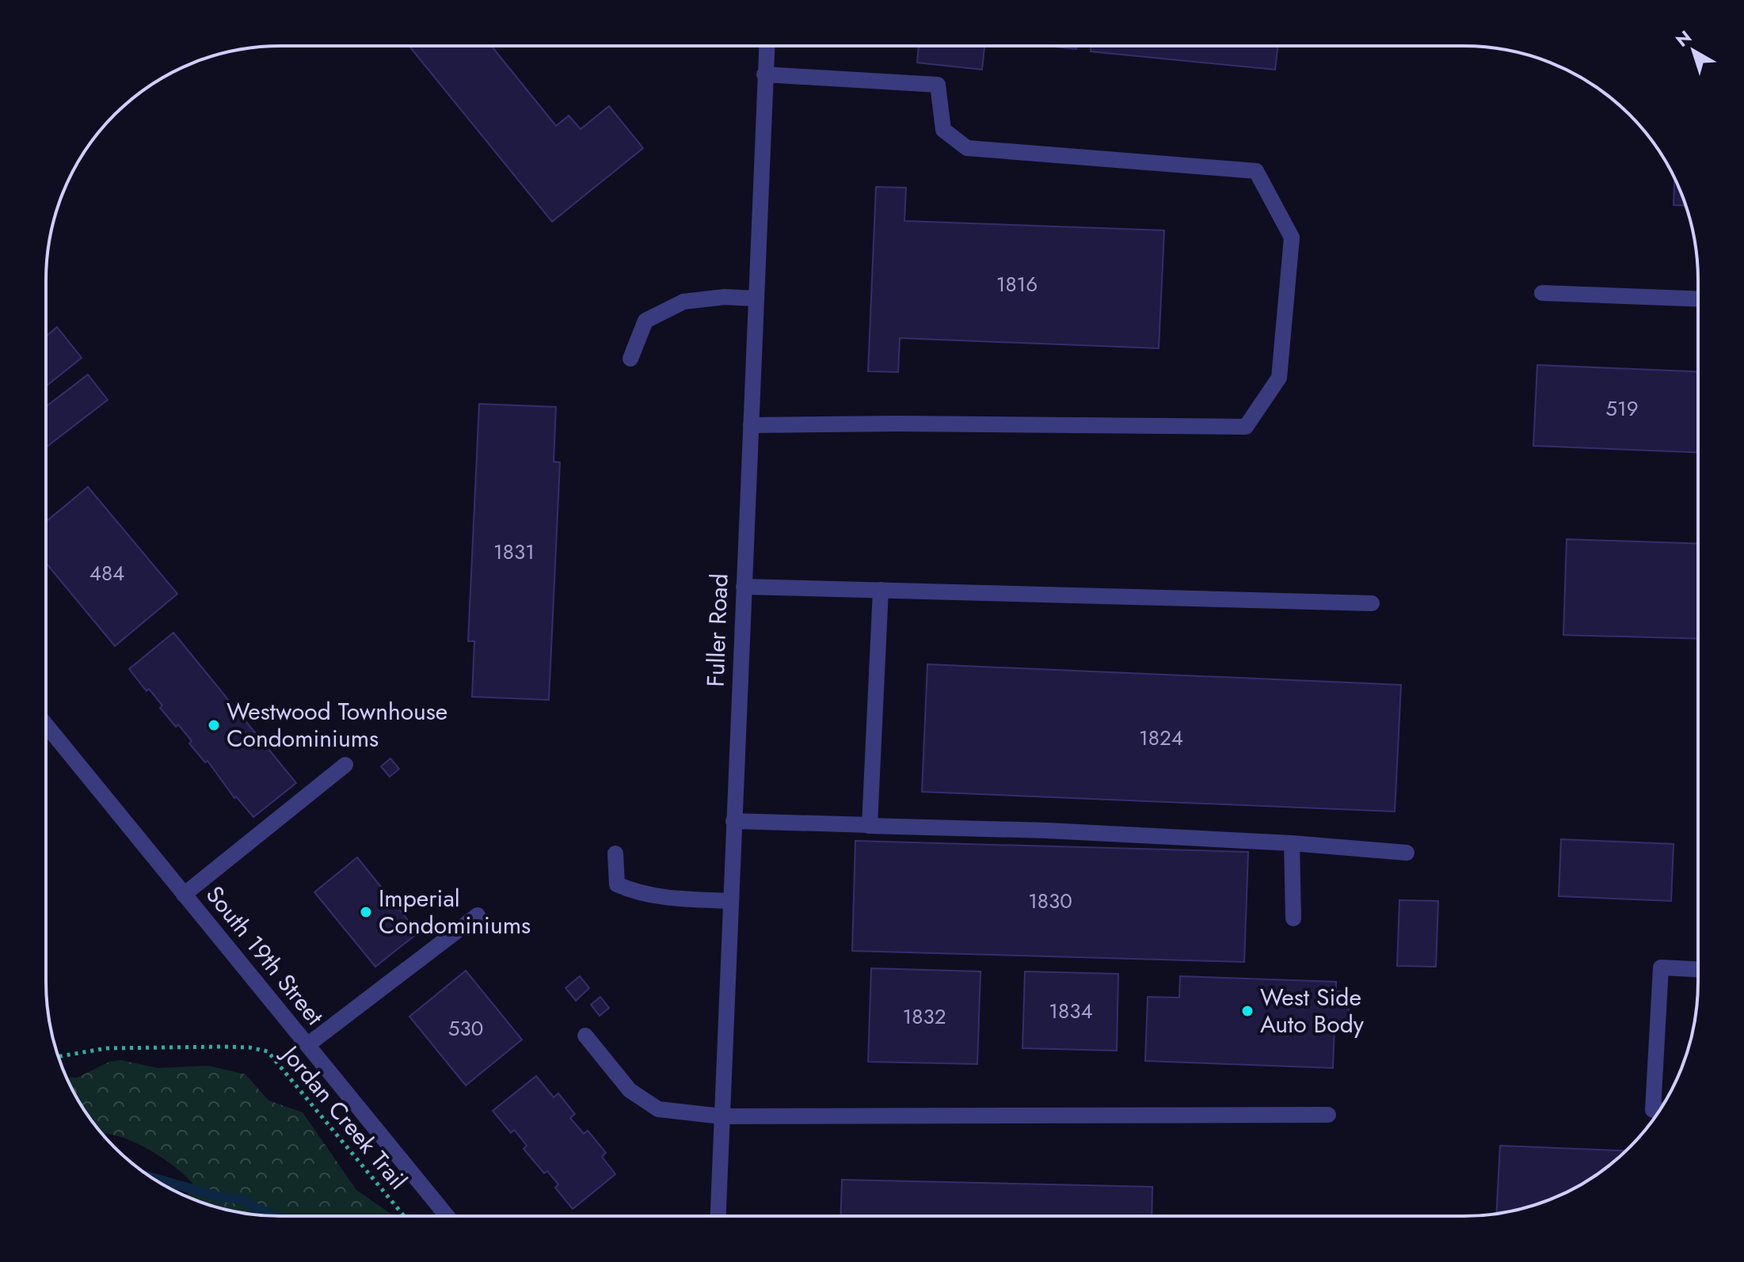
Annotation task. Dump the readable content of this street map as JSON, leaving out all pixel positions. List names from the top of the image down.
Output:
{
  "streets": {
    "street": ["Fuller Road", "South 19th Street"],
    "path": ["Jordan Creek Trail"]
  },
  "places": ["Westwood Townhouse Condominiums", "Imperial Condominiums", "West Side Auto Body"],
  "house_numbers": [
    "1816",
    "519",
    "1831",
    "484",
    "1824",
    "1830",
    "1834",
    "1832",
    "530"
  ],
  "north": "top left"
}
